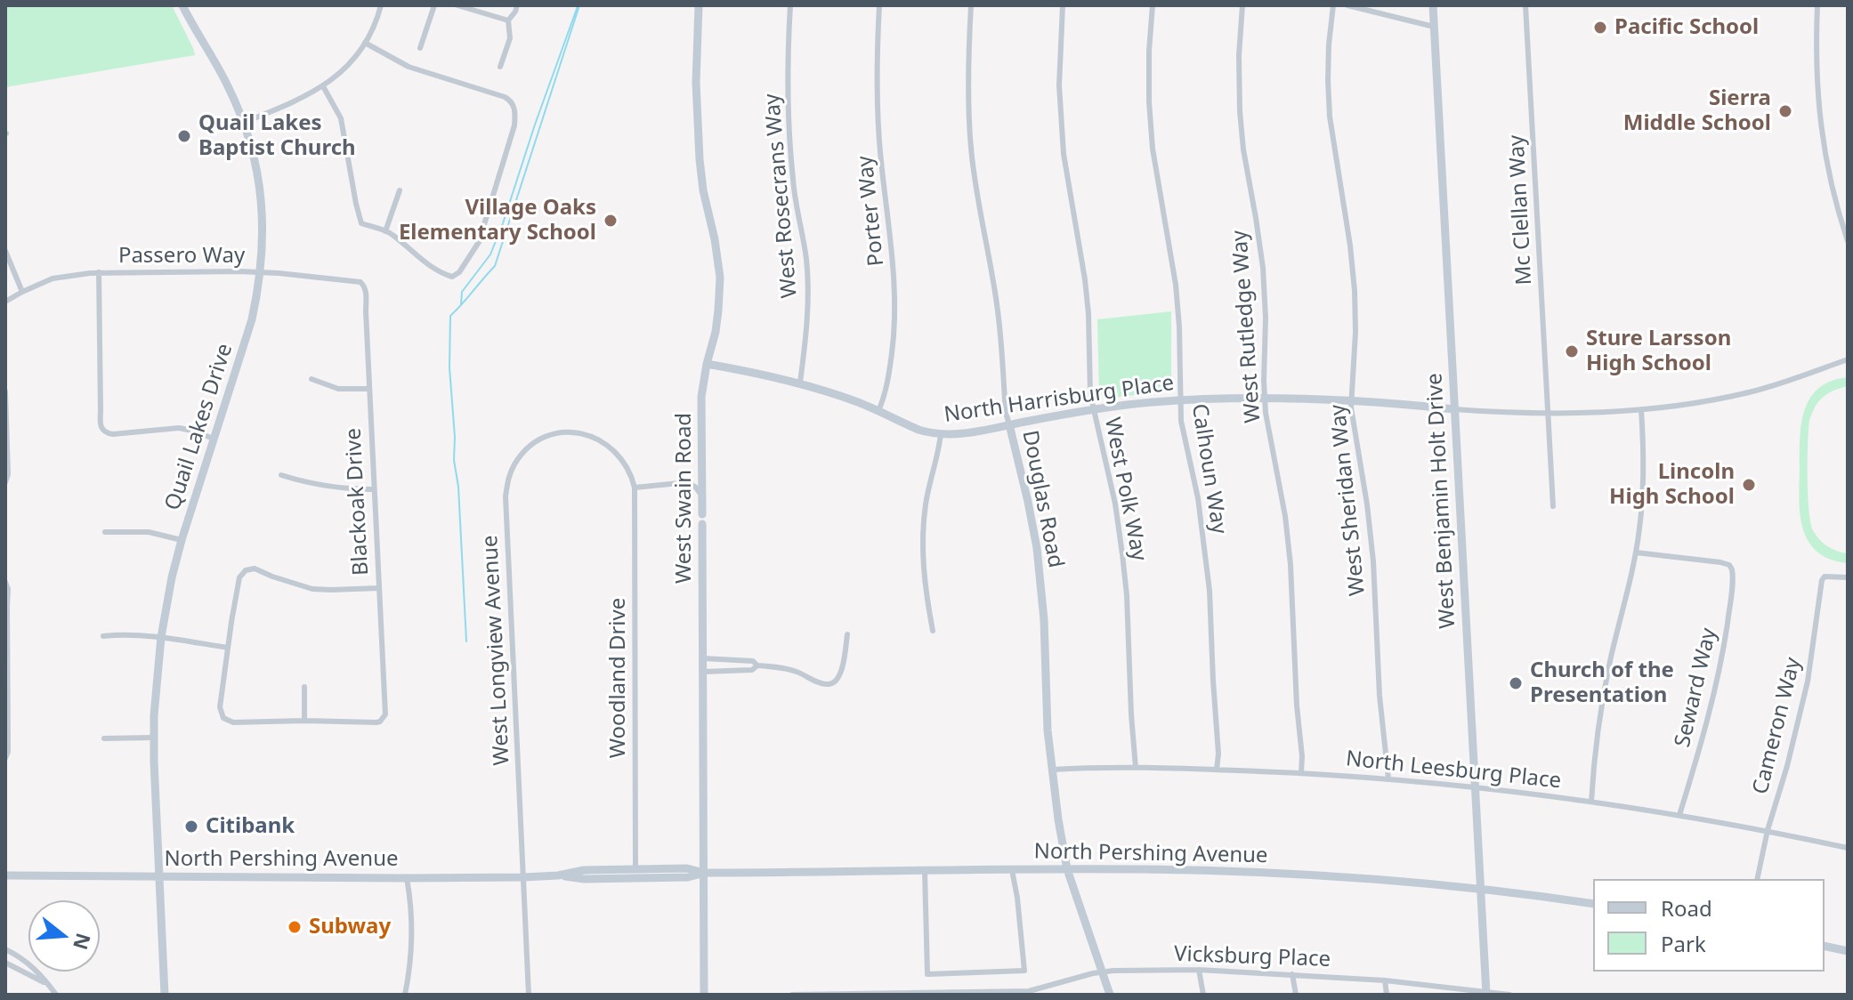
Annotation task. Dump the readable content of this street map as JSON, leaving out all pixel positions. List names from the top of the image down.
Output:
{
  "streets": {
    "main road": [
      "North Harrisburg Place",
      "Quail Lakes Drive",
      "West Swain Road",
      "Douglas Road",
      "West Benjamin Holt Drive",
      "North Pershing Avenue"
    ],
    "street": [
      "West Rosecrans Way",
      "Mc Clellan Way",
      "Porter Way",
      "Passero Way",
      "West Rutledge Way",
      "Calhoun Way",
      "West Polk Way",
      "West Sheridan Way",
      "Blackoak Drive",
      "West Longview Avenue",
      "Woodland Drive",
      "Seward Way",
      "Cameron Way",
      "North Leesburg Place",
      "Vicksburg Place"
    ]
  },
  "crossings": [
    ["West Rosecrans Way", "North Harrisburg Place"],
    ["Mc Clellan Way", "North Harrisburg Place"],
    ["Porter Way", "North Harrisburg Place"],
    ["Passero Way", "Quail Lakes Drive"],
    ["Passero Way", "Blackoak Drive"],
    ["West Rutledge Way", "North Harrisburg Place"],
    ["West Rutledge Way", "North Leesburg Place"],
    ["North Harrisburg Place", "Calhoun Way"],
    ["North Harrisburg Place", "West Polk Way"],
    ["North Harrisburg Place", "West Swain Road"],
    ["North Harrisburg Place", "Douglas Road"],
    ["North Harrisburg Place", "West Sheridan Way"],
    ["North Harrisburg Place", "West Benjamin Holt Drive"],
    ["Quail Lakes Drive", "North Pershing Avenue"],
    ["Calhoun Way", "North Leesburg Place"],
    ["West Polk Way", "North Leesburg Place"],
    ["West Swain Road", "North Pershing Avenue"],
    ["Douglas Road", "North Leesburg Place"],
    ["Douglas Road", "North Pershing Avenue"],
    ["Douglas Road", "Vicksburg Place"],
    ["West Sheridan Way", "North Leesburg Place"],
    ["West Benjamin Holt Drive", "North Leesburg Place"],
    ["West Benjamin Holt Drive", "North Pershing Avenue"],
    ["West Benjamin Holt Drive", "Vicksburg Place"],
    ["West Longview Avenue", "Woodland Drive"],
    ["West Longview Avenue", "North Pershing Avenue"],
    ["Woodland Drive", "North Pershing Avenue"],
    ["Seward Way", "North Leesburg Place"],
    ["Cameron Way", "North Leesburg Place"]
  ],
  "places": [
    "Pacific School",
    "Sierra Middle School",
    "Quail Lakes Baptist Church",
    "Village Oaks Elementary School",
    "Sture Larsson High School",
    "Lincoln High School",
    "Church of the Presentation",
    "Citibank",
    "Subway"
  ],
  "legend": ["Road", "Park"],
  "north": "right"
}
